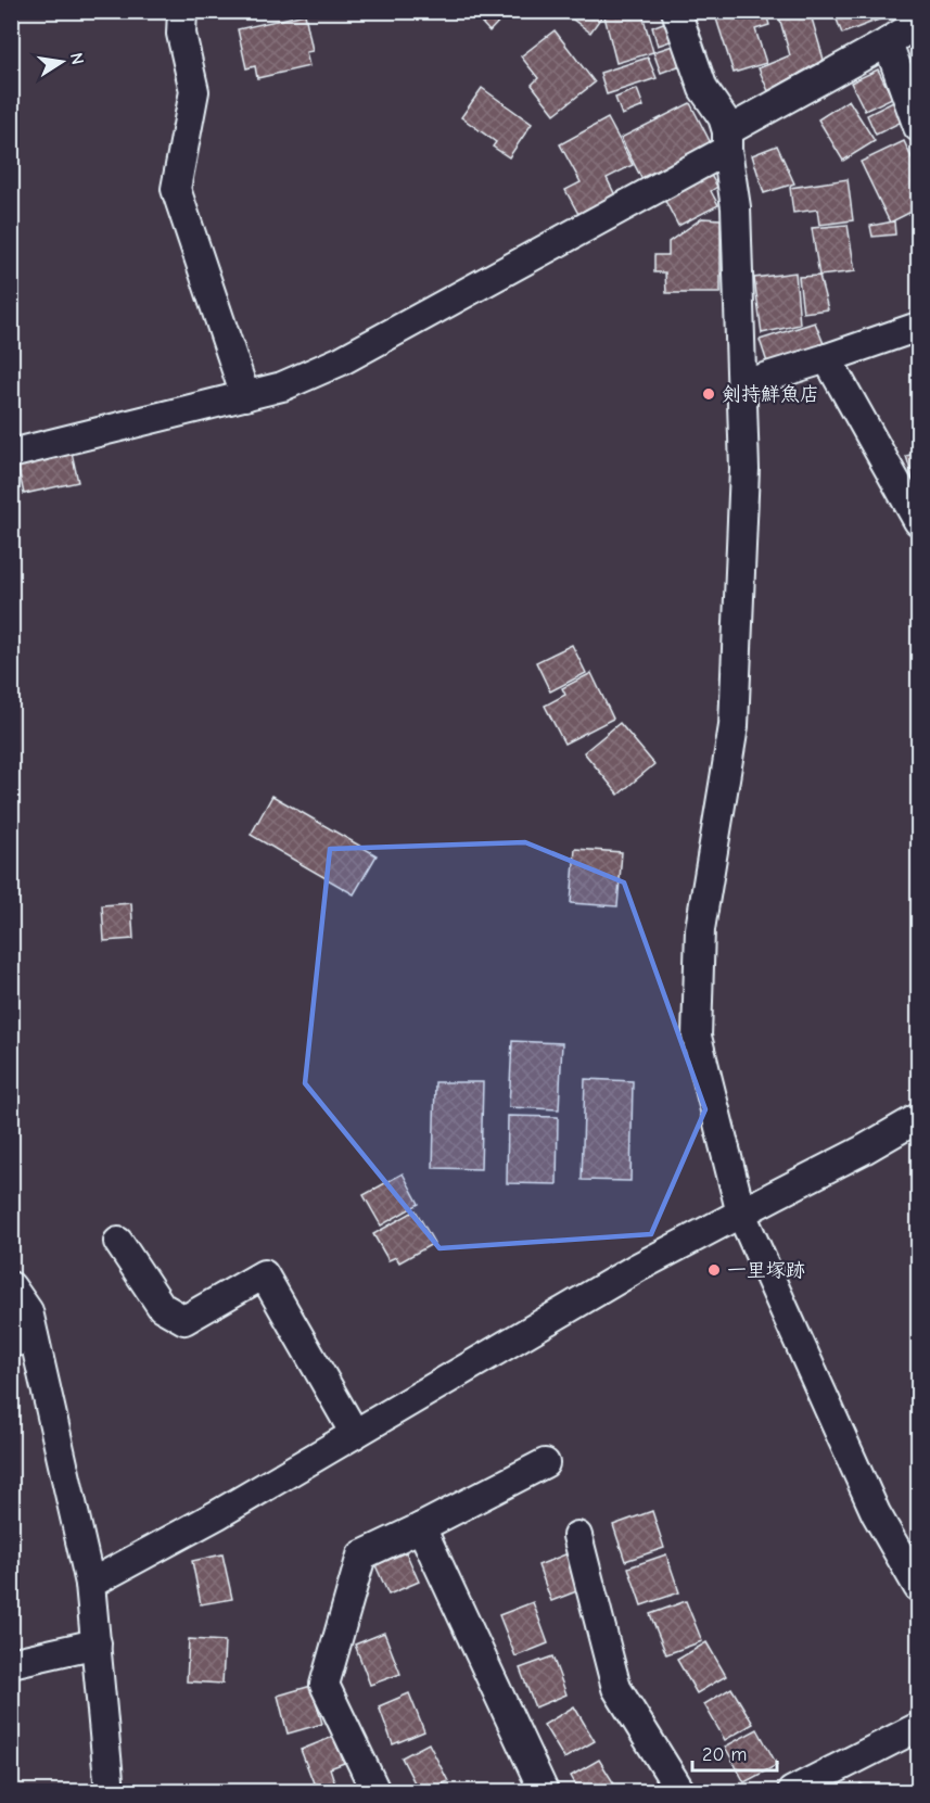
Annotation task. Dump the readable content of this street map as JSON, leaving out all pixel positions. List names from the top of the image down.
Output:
{
  "places": ["剣持鮮魚店", "一里塚跡"],
  "scale_bar": "20 m",
  "north": "right"
}
